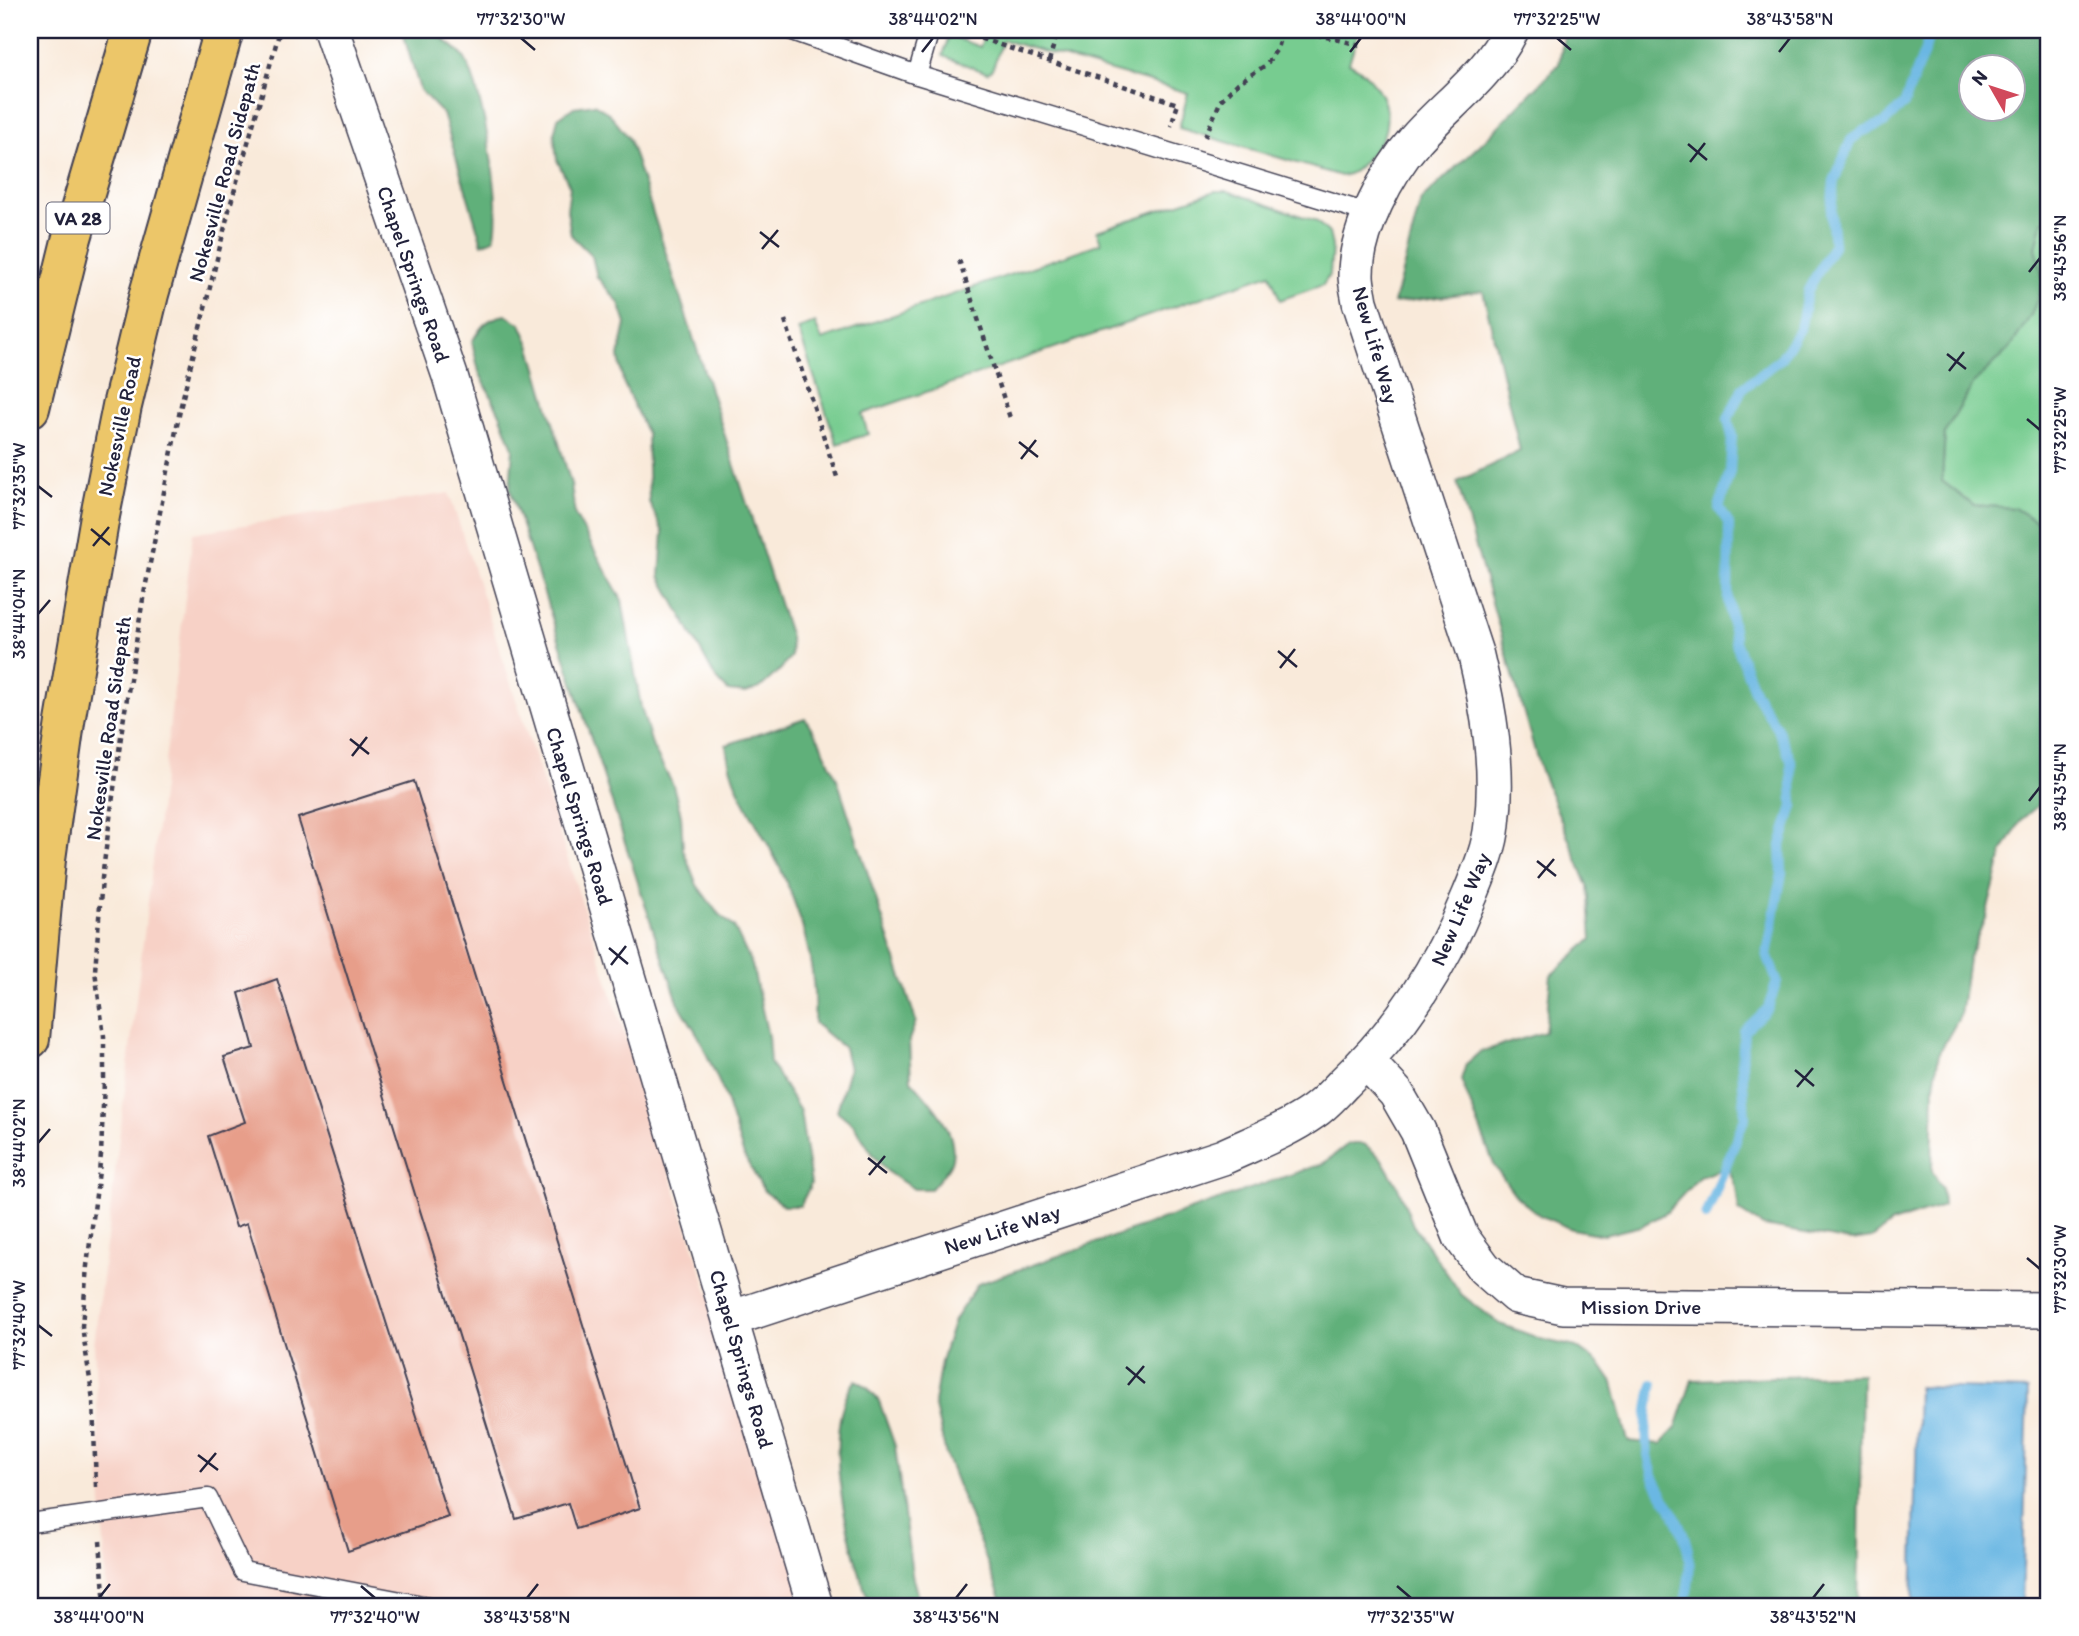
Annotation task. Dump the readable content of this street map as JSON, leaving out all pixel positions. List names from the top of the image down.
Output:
{
  "streets": {
    "highway": ["VA 28", "Nokesville Road"],
    "street": ["Chapel Springs Road", "New Life Way", "Mission Drive"],
    "path": ["Nokesville Road Sidepath"]
  },
  "crossings": [
    ["Chapel Springs Road", "New Life Way"],
    ["New Life Way", "Mission Drive"]
  ],
  "north": "top left",
  "coordinates": [
    "77°32'30\"W",
    "38°44'02\"N",
    "38°44'00\"N",
    "77°32'25\"W",
    "38°43'58\"N",
    "38°43'56\"N",
    "77°32'35\"W",
    "38°44'04\"N",
    "38°43'54\"N",
    "77°32'40\"W",
    "38°43'52\"N"
  ]
}
